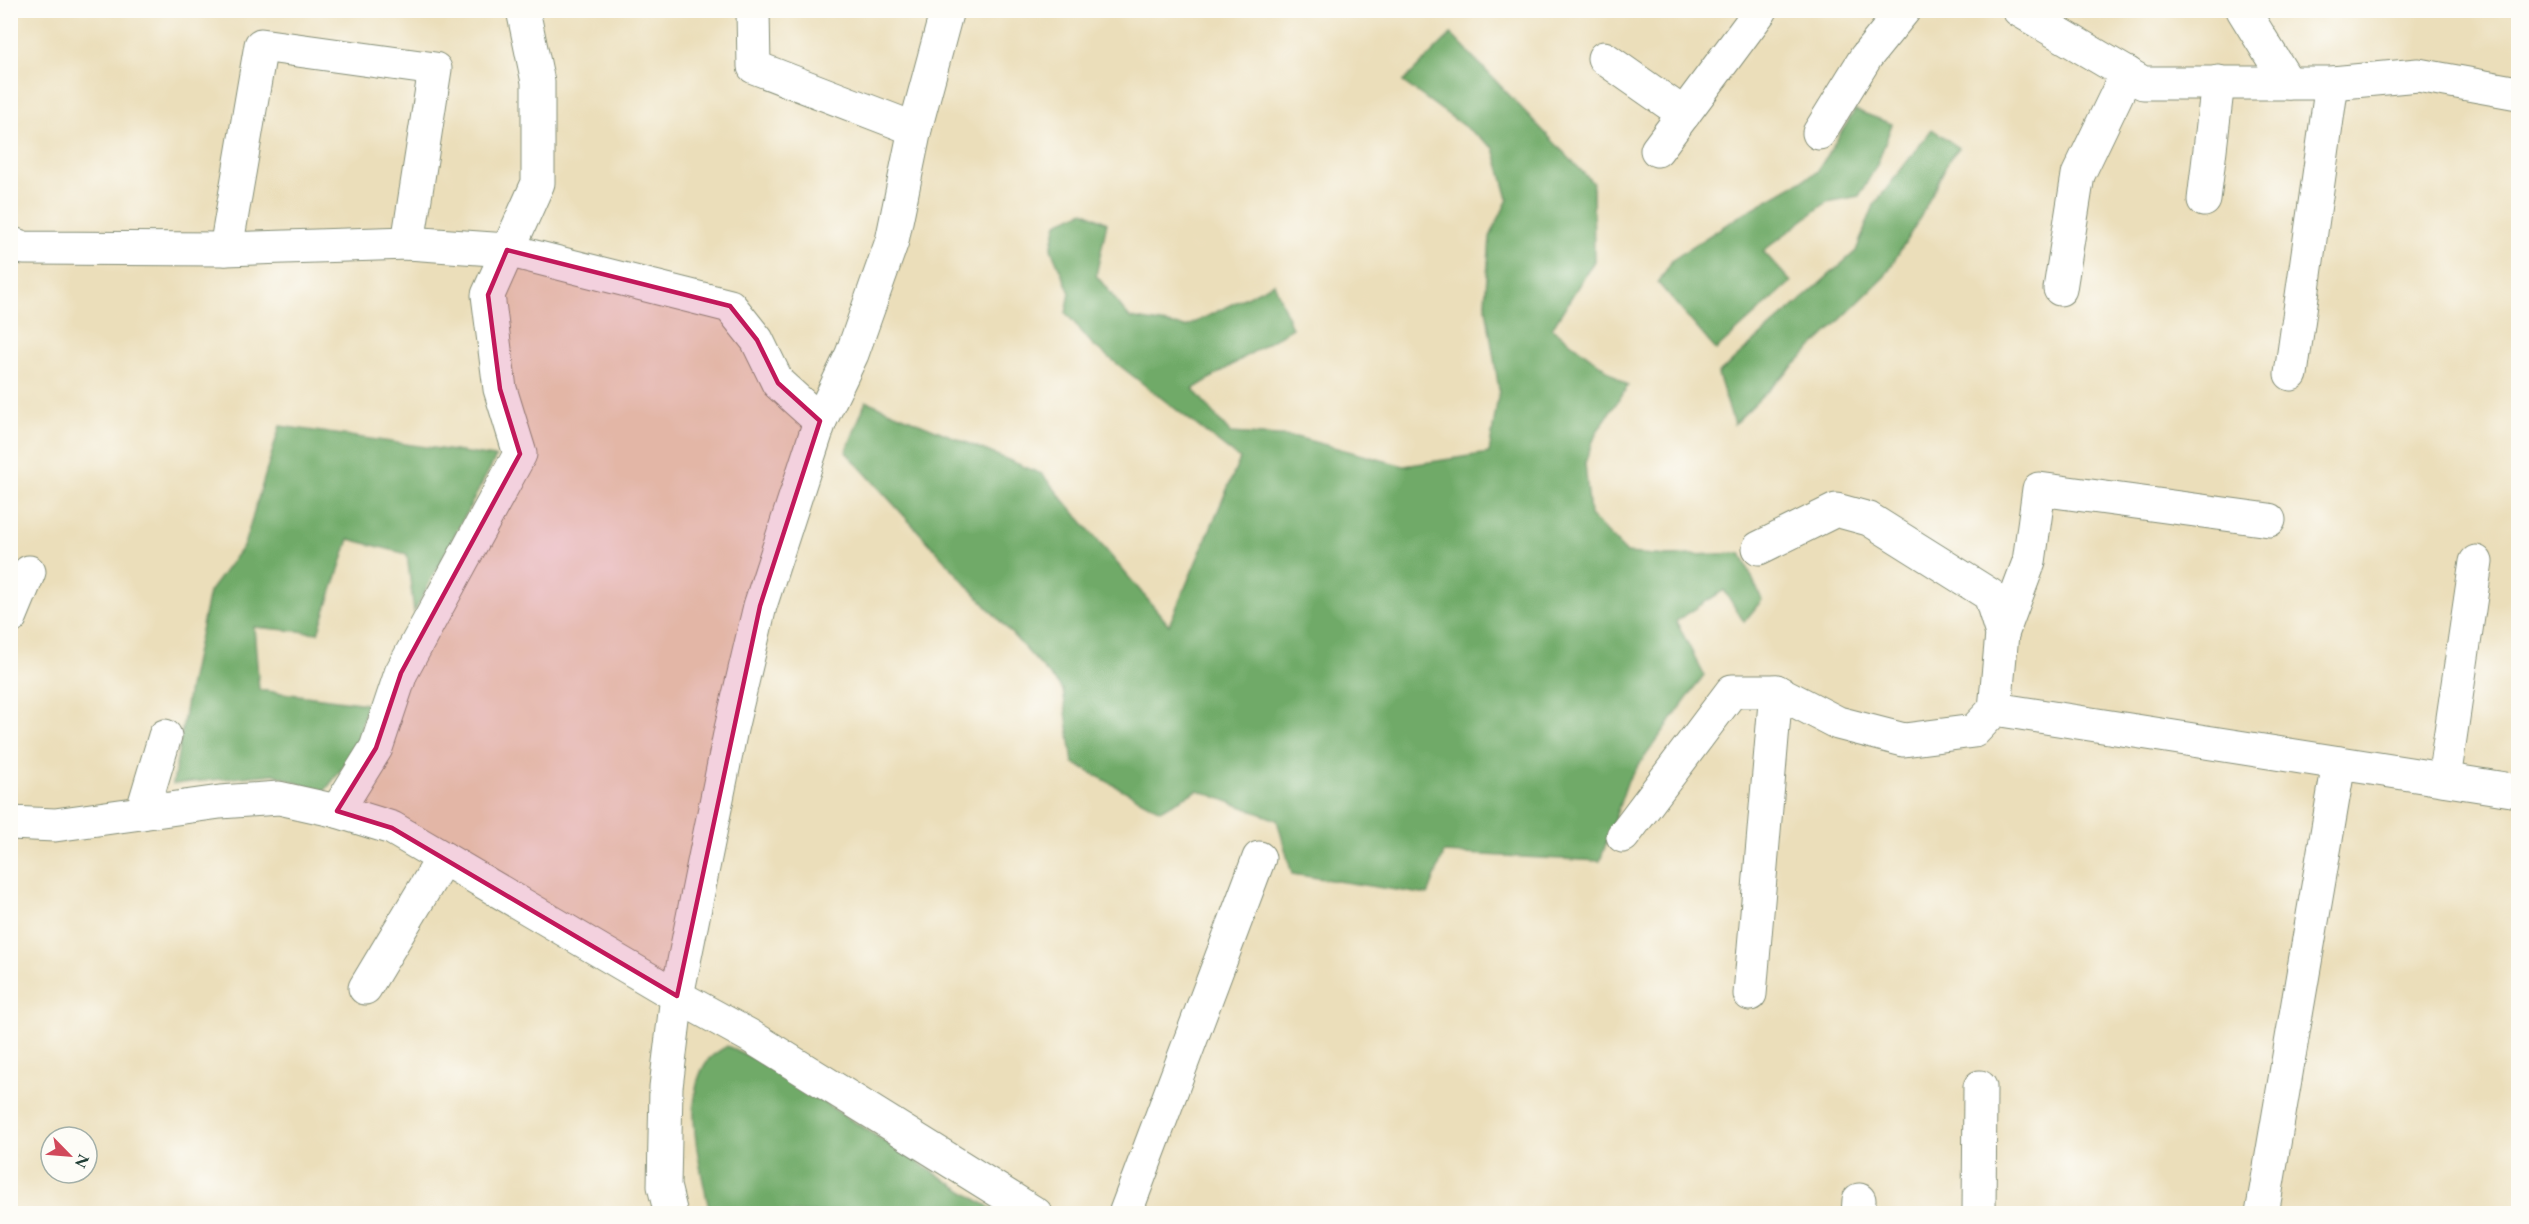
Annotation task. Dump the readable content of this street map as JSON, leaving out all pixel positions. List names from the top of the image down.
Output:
{
  "north": "bottom right"
}
